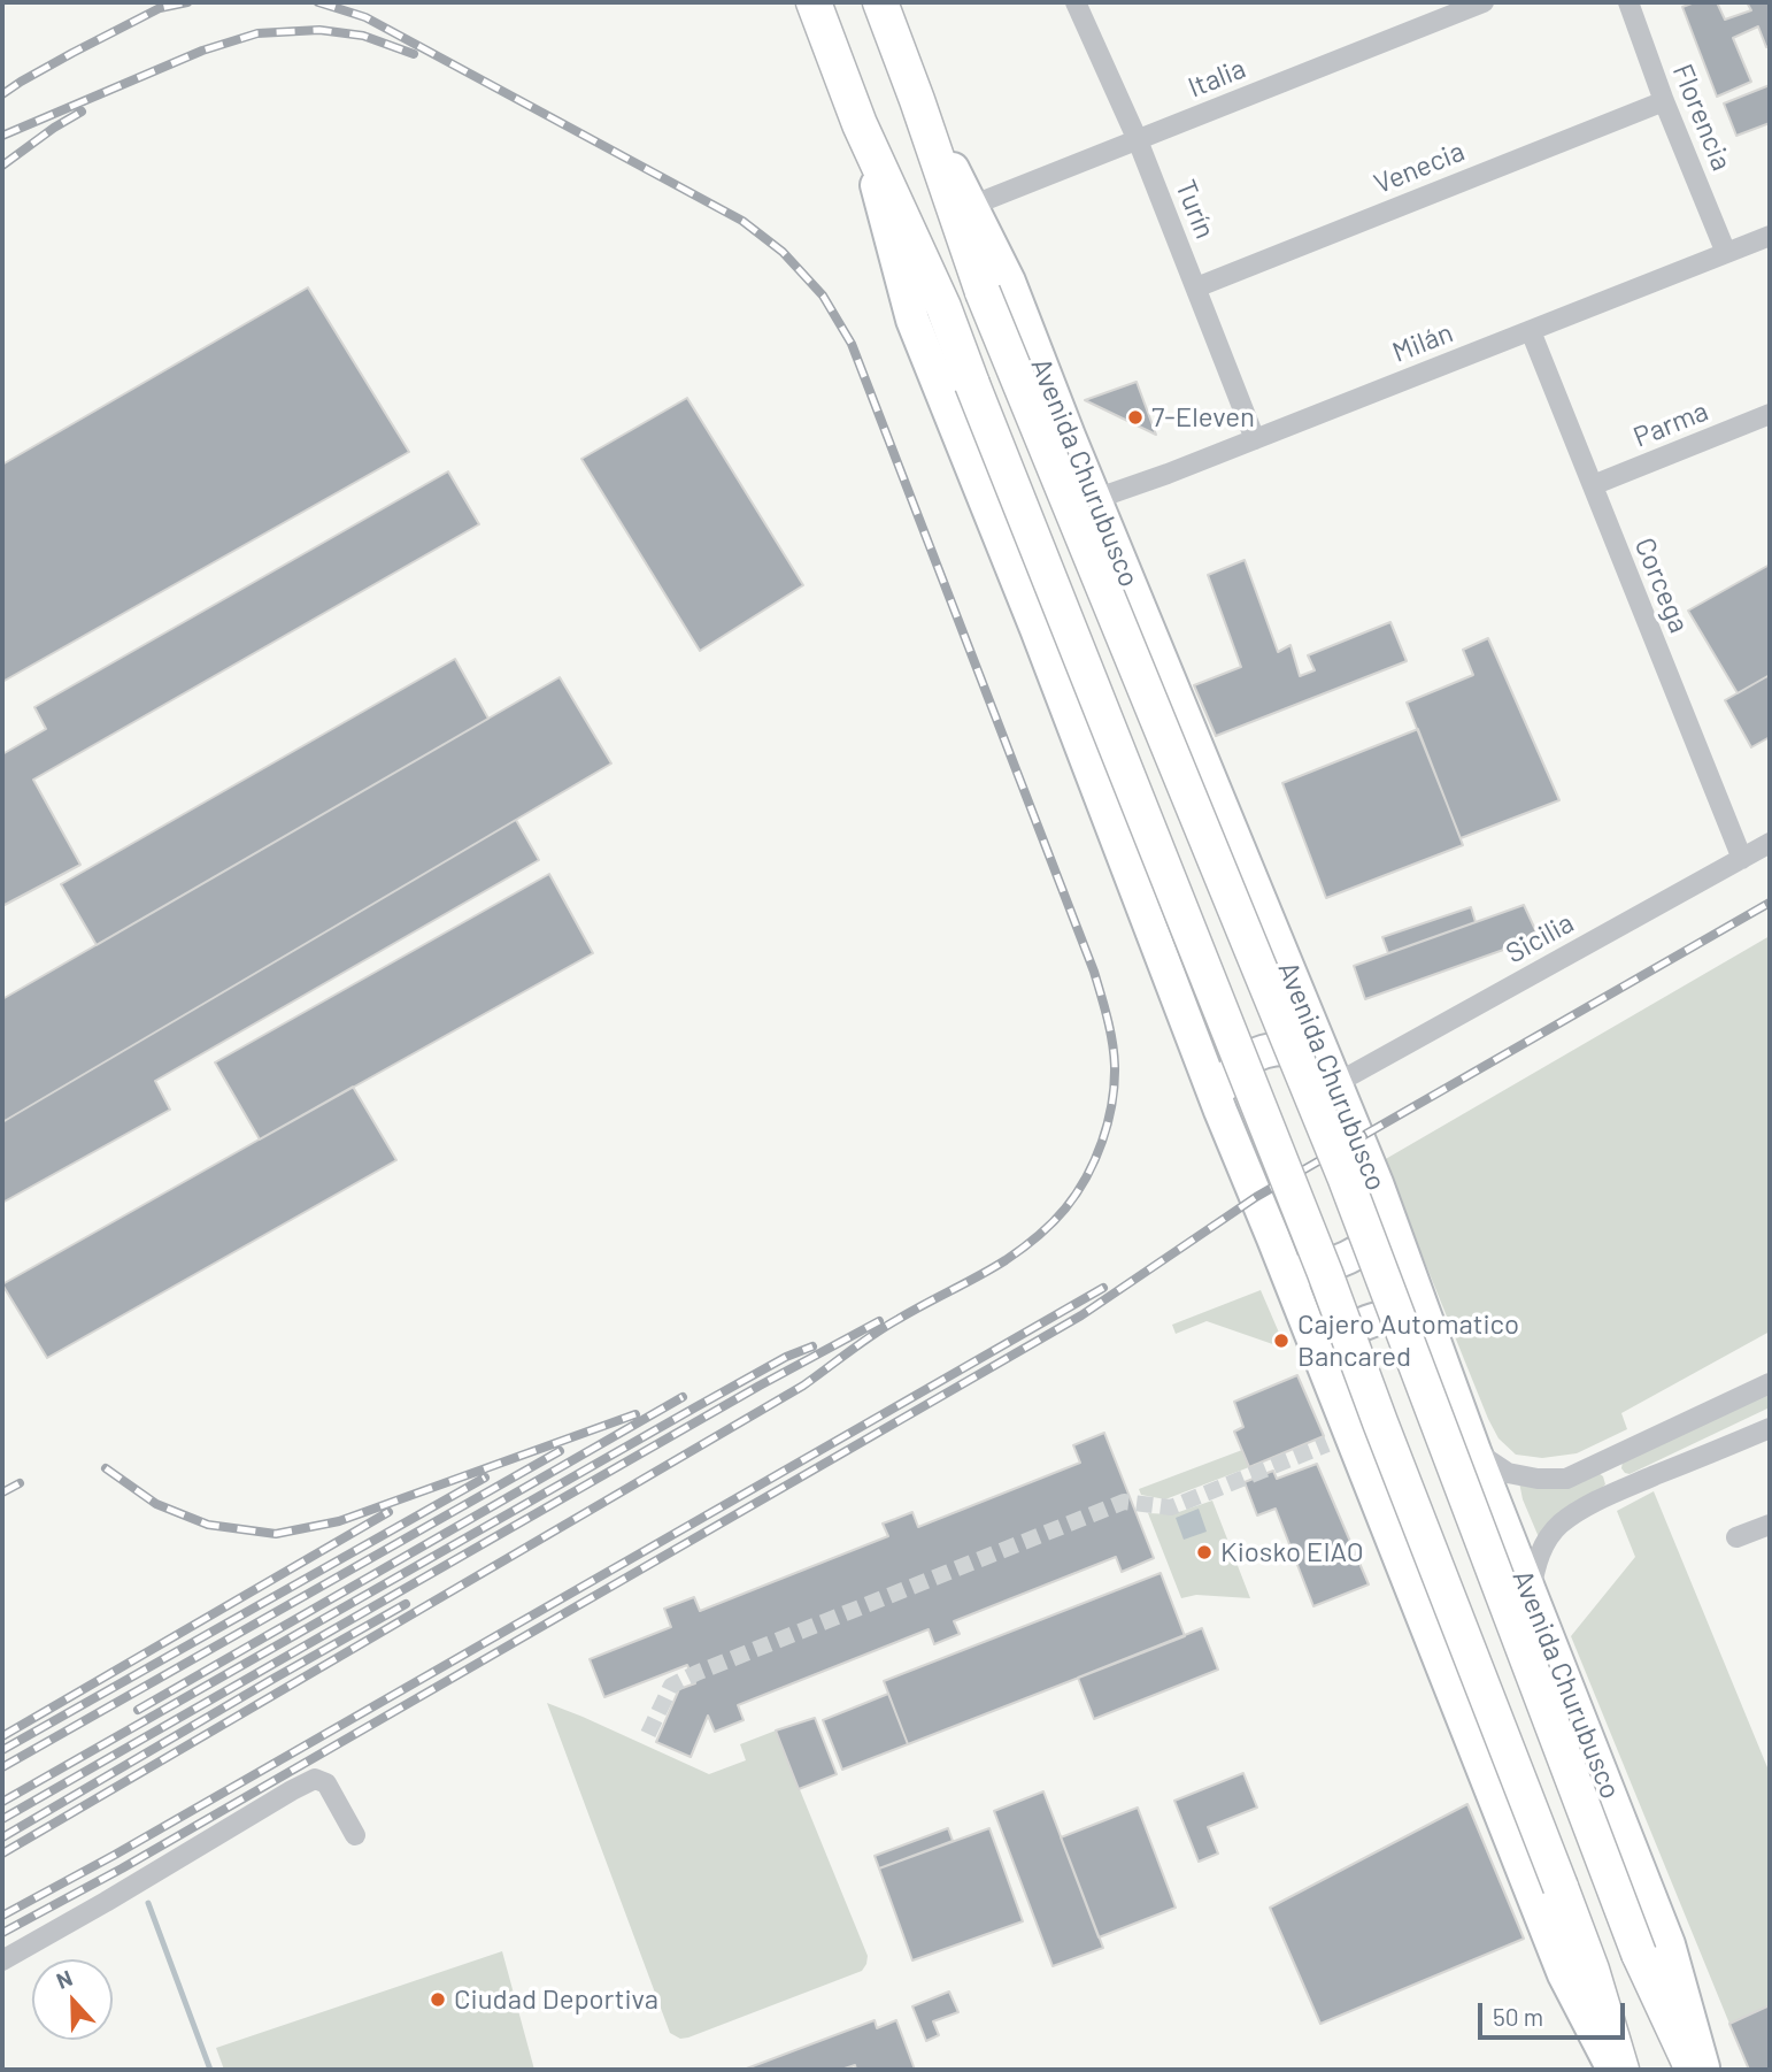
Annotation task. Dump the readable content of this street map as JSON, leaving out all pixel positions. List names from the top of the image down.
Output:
{
  "streets": {
    "highway": ["Avenida Churubusco"],
    "street": [
      "Italia",
      "Florencia",
      "Venecia",
      "Turín",
      "Milán",
      "Parma",
      "Corcega",
      "Sicilia"
    ]
  },
  "crossings": [
    ["Italia", "Turín"],
    ["Italia", "Avenida Churubusco"],
    ["Florencia", "Venecia"],
    ["Florencia", "Milán"],
    ["Venecia", "Turín"],
    ["Turín", "Milán"],
    ["Milán", "Avenida Churubusco"],
    ["Milán", "Corcega"],
    ["Parma", "Corcega"],
    ["Avenida Churubusco", "Sicilia"],
    ["Corcega", "Sicilia"]
  ],
  "places": [
    "7-Eleven",
    "Cajero Automatico Bancared",
    "Kiosko EIAO",
    "Ciudad Deportiva"
  ],
  "scale_bar": "50 m",
  "north": "top"
}
